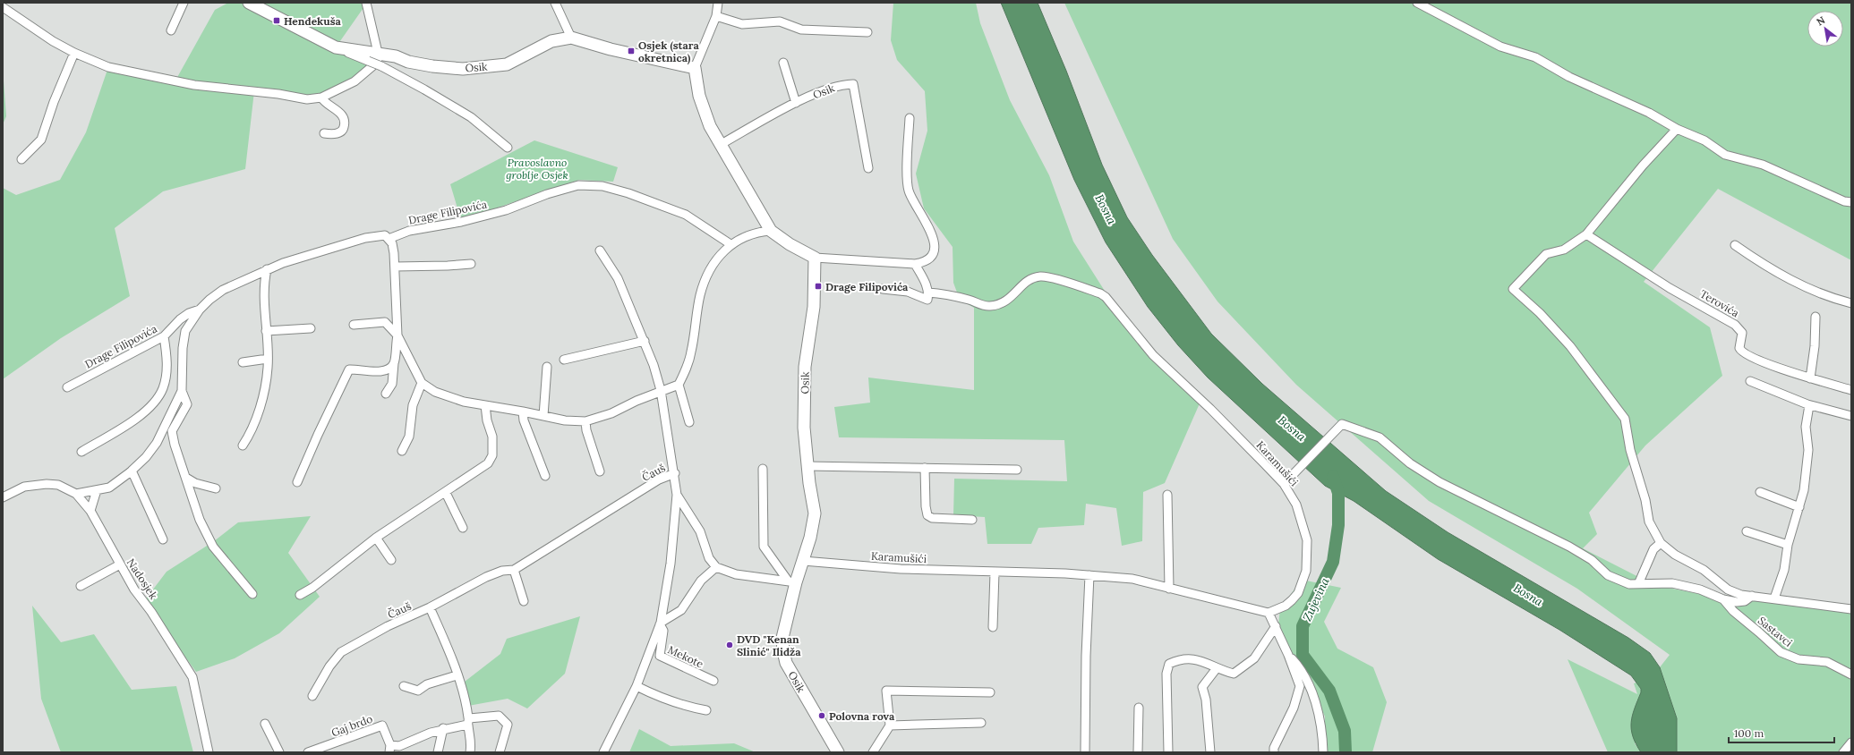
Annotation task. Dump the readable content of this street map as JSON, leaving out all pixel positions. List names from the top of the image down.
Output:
{
  "streets": {
    "main road": ["Osik"],
    "street": [
      "Drage Filipovića",
      "Terovića",
      "Karamušići",
      "Čauš",
      "Nadosjek",
      "Sastavci",
      "Mekote",
      "Gaj brdo"
    ]
  },
  "crossings": [
    ["Osik", "Karamušići"],
    ["Drage Filipovića", "Nadosjek"]
  ],
  "water": ["Bosna", "Zujevina"],
  "parks": ["Pravoslavno groblje Osjek"],
  "places": {
    "transit": ["Hendekuša", "Osjek (stara okretnica)", "Drage Filipovića"],
    "other": ["DVD \"Kenan Slinić\" Ilidža", "Polovna rova"]
  },
  "scale_bar": "100 m",
  "north": "top left"
}
